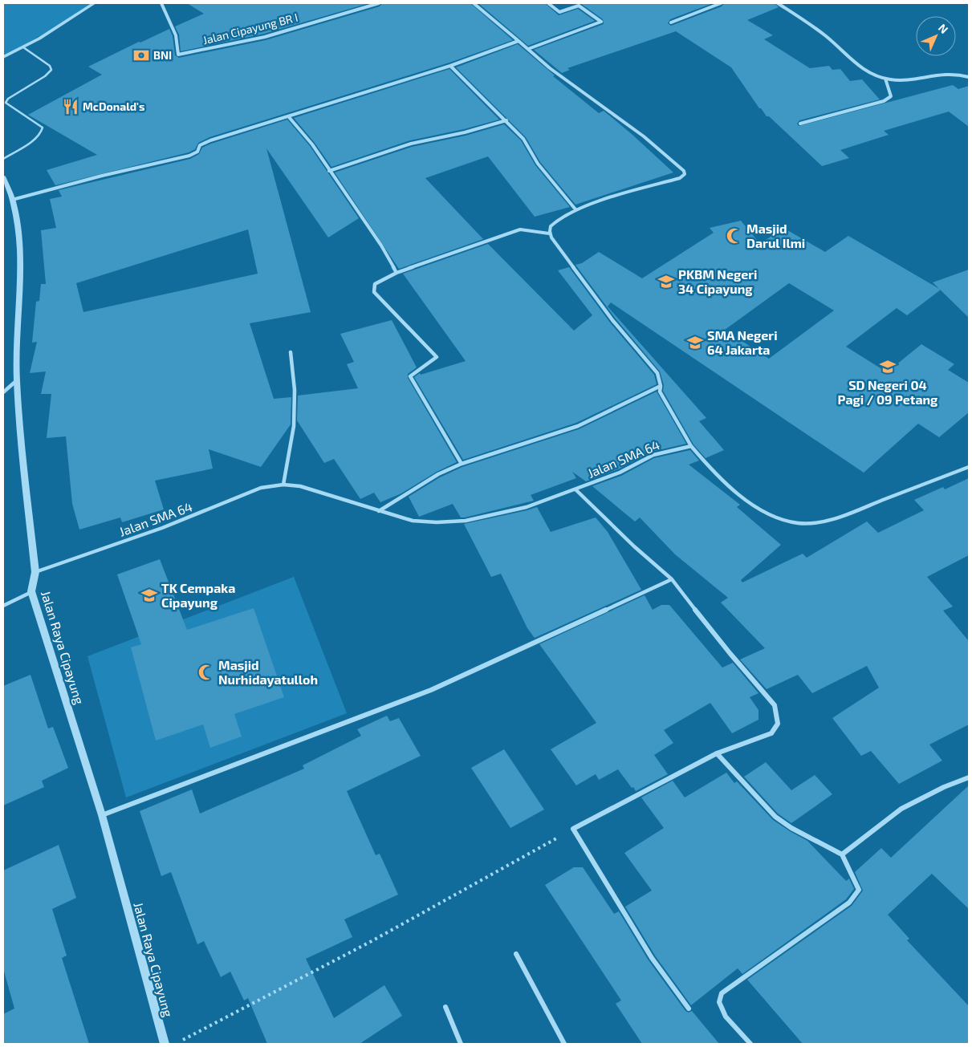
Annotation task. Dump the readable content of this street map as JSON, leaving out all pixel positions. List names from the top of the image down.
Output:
{
  "streets": {
    "street": ["Jalan Cipayung BR I", "Jalan SMA 64", "Jalan Raya Cipayung"]
  },
  "crossings": [
    ["Jalan SMA 64", "Jalan Raya Cipayung"]
  ],
  "places": {
    "bank": ["BNI"],
    "restaurant": ["McDonald's"],
    "mosque": ["Masjid Darul Ilmi", "Masjid Nurhidayatulloh"],
    "school or university": [
      "PKBM Negeri 34 Cipayung",
      "SMA Negeri 64 Jakarta",
      "SD Negeri 04 Pagi / 09 Petang",
      "TK Cempaka Cipayung"
    ]
  },
  "north": "top right"
}
